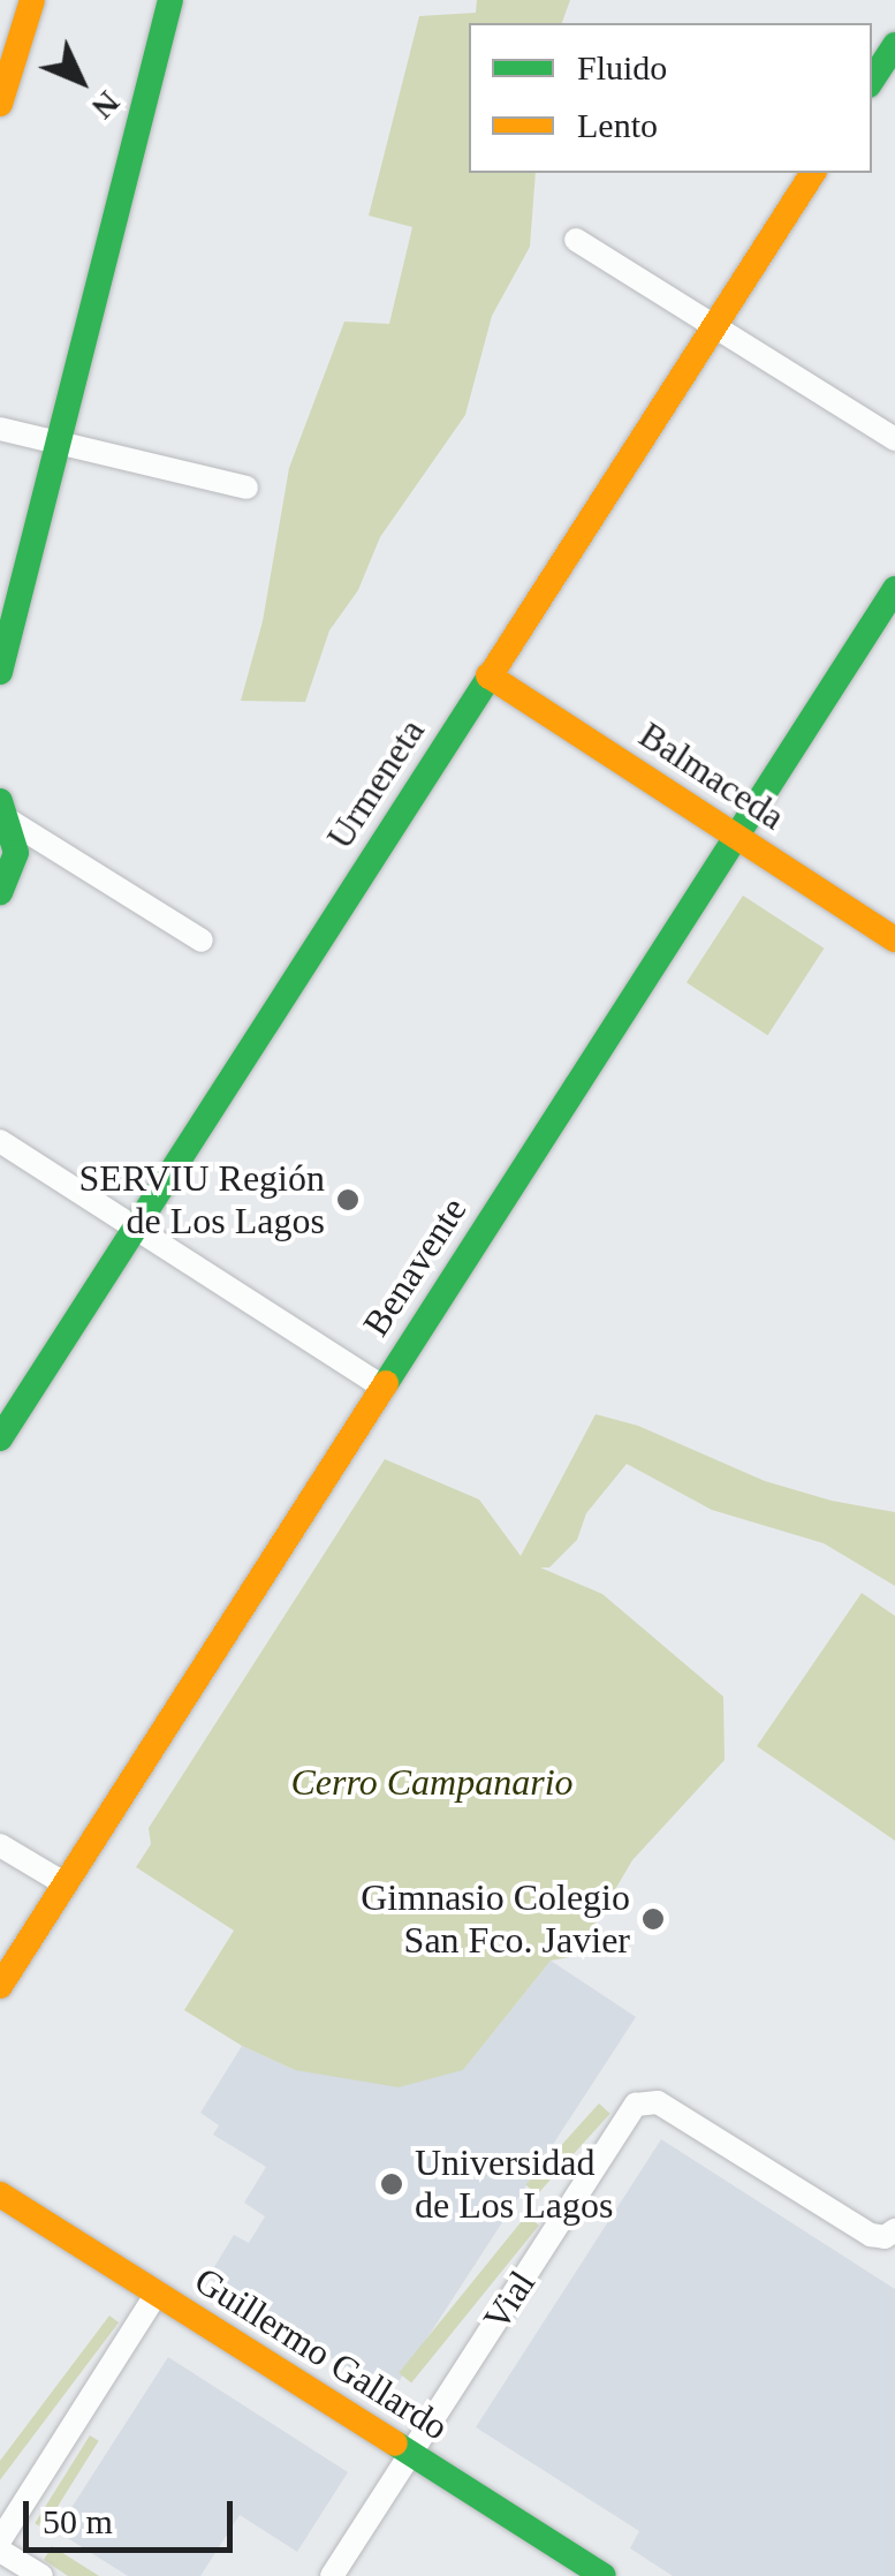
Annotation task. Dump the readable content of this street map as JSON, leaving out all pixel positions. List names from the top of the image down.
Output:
{
  "streets": {
    "main road": [
      "Balmaceda",
      "Urmeneta",
      "Benavente",
      "Guillermo Gallardo"
    ],
    "street": ["Vial"]
  },
  "crossings": [
    ["Balmaceda", "Urmeneta"],
    ["Balmaceda", "Benavente"],
    ["Vial", "Guillermo Gallardo"]
  ],
  "parks": ["Cerro Campanario"],
  "places": ["SERVIU Región de Los Lagos", "Gimnasio Colegio San Fco. Javier", "Universidad de Los Lagos"],
  "legend": ["Fluido", "Lento"],
  "scale_bar": "50 m",
  "north": "bottom right"
}
